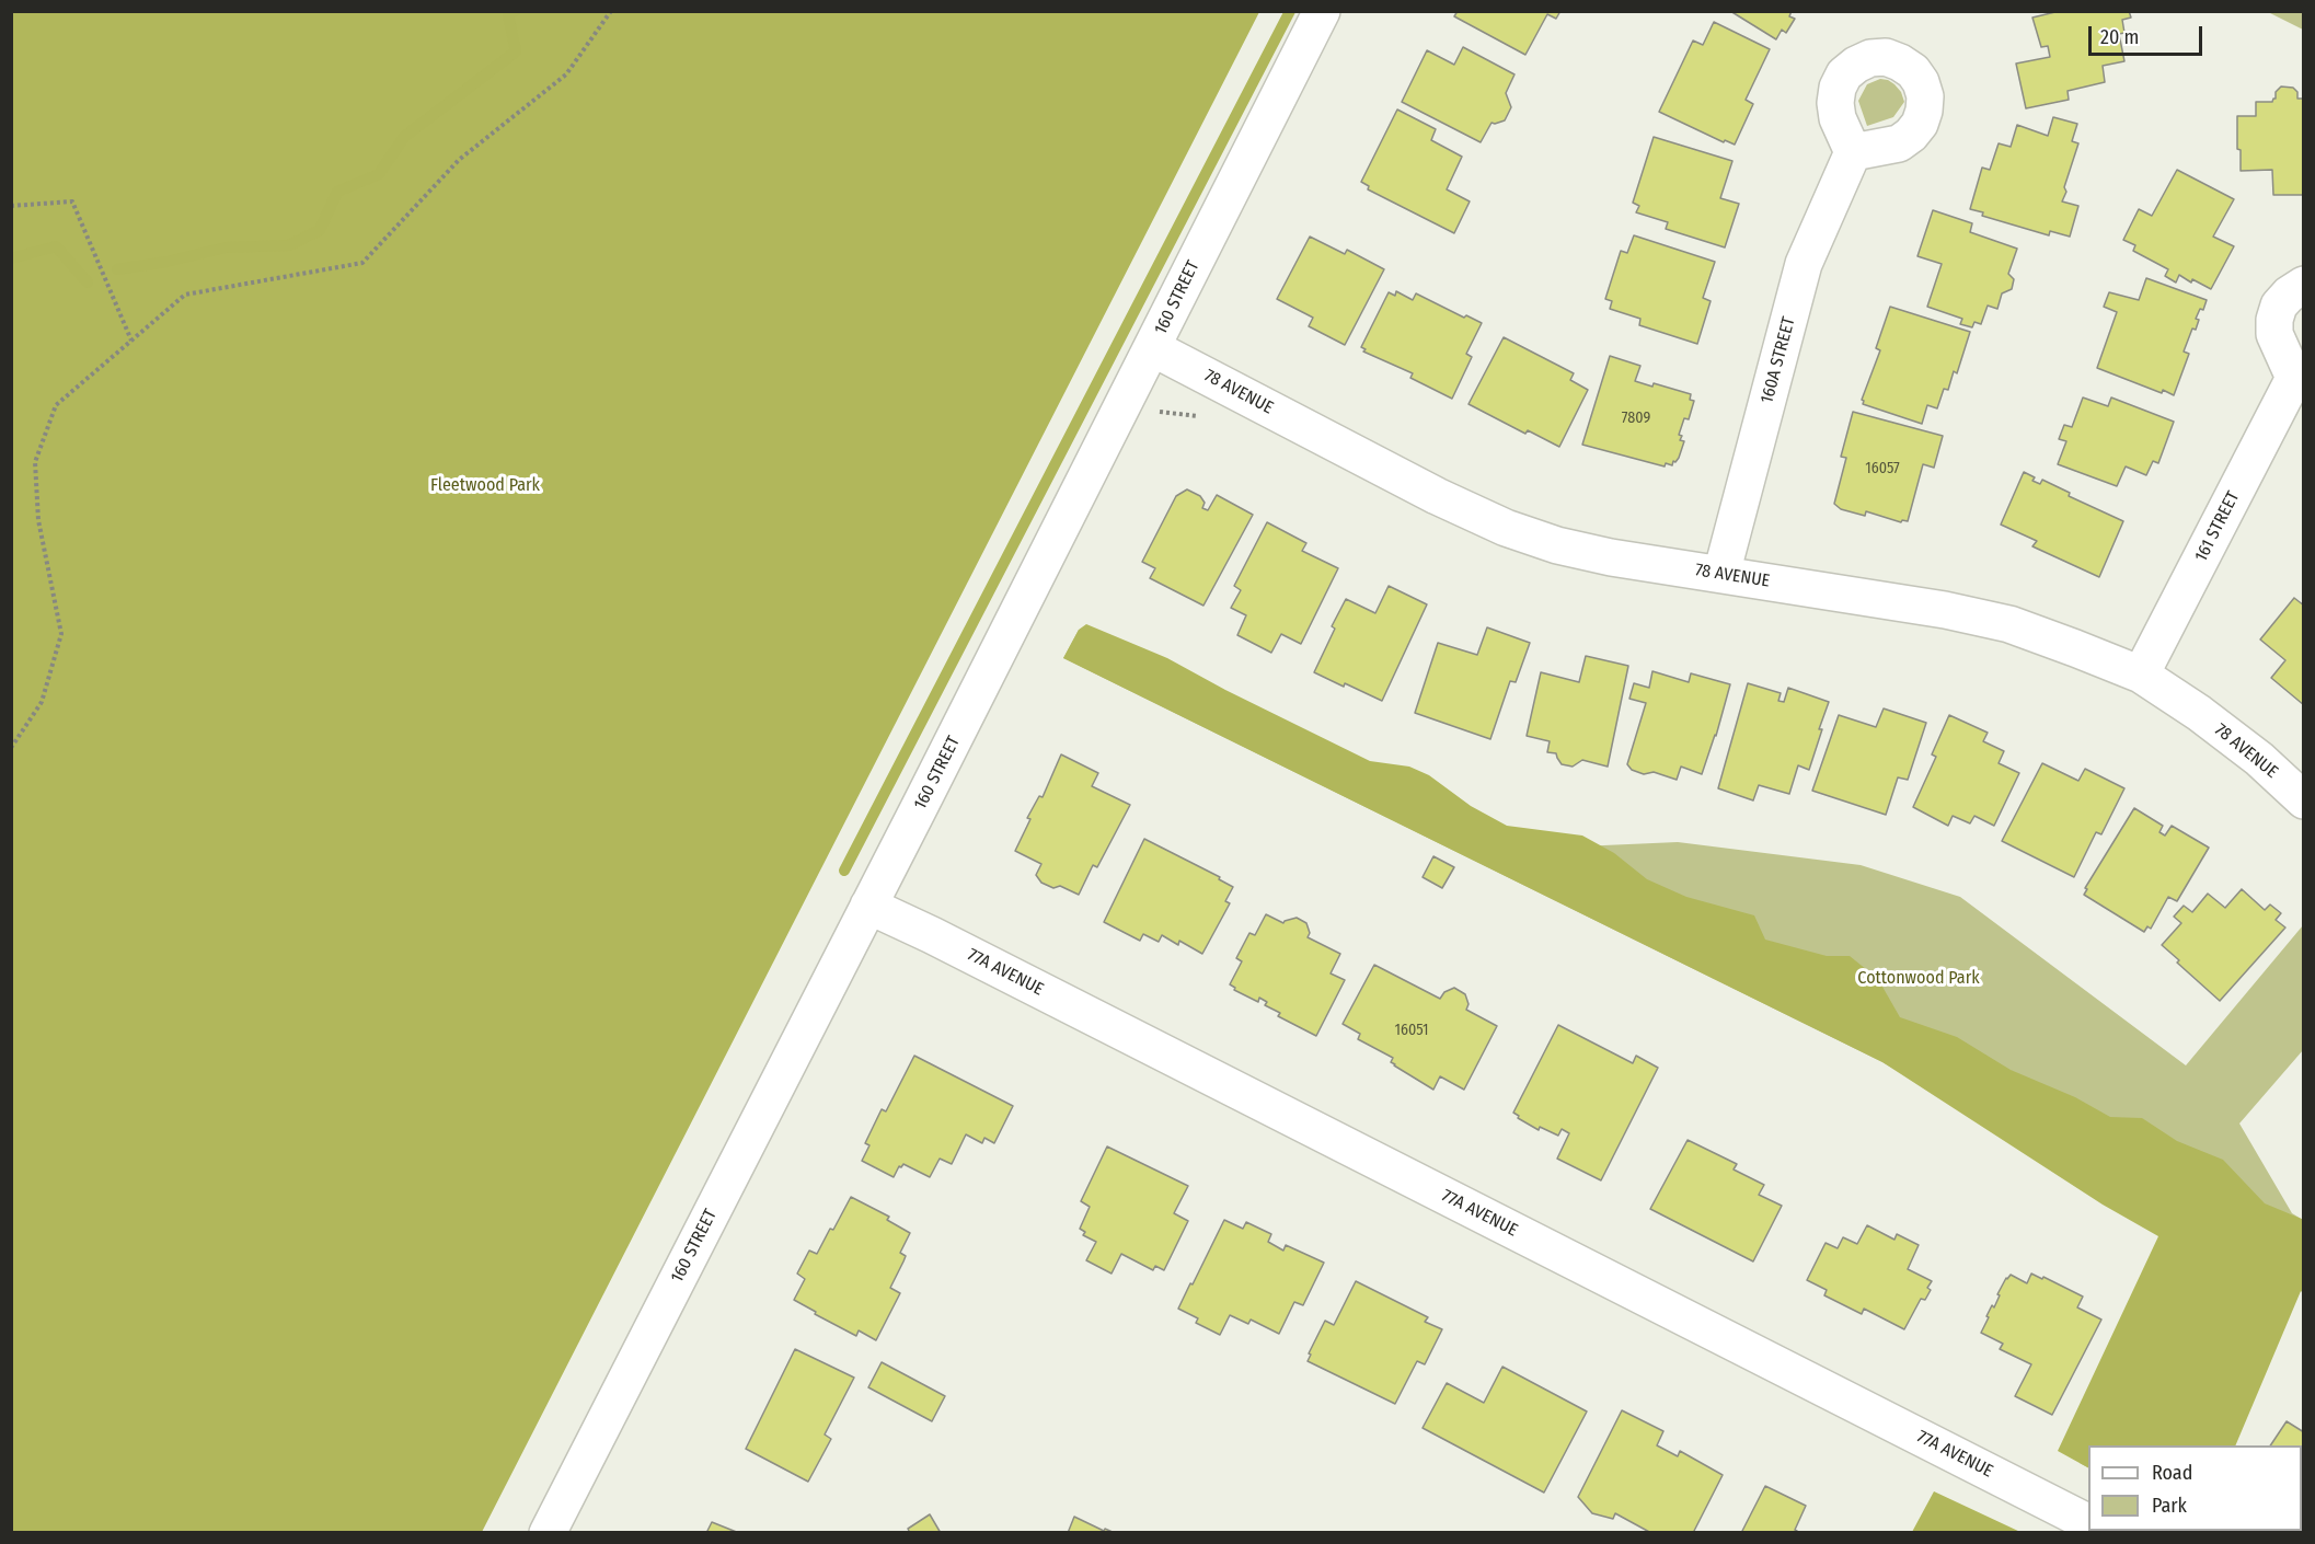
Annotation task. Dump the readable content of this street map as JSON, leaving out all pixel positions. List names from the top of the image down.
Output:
{
  "streets": {
    "street": [
      "160 STREET",
      "160A STREET",
      "78 AVENUE",
      "161 STREET",
      "77A AVENUE"
    ]
  },
  "crossings": [
    ["160 STREET", "78 AVENUE"],
    ["160 STREET", "77A AVENUE"],
    ["160A STREET", "78 AVENUE"],
    ["78 AVENUE", "161 STREET"]
  ],
  "parks": ["Fleetwood Park", "Cottonwood Park"],
  "house_numbers": ["7809", "16057", "16051"],
  "legend": ["Road", "Park"],
  "scale_bar": "20 m"
}
